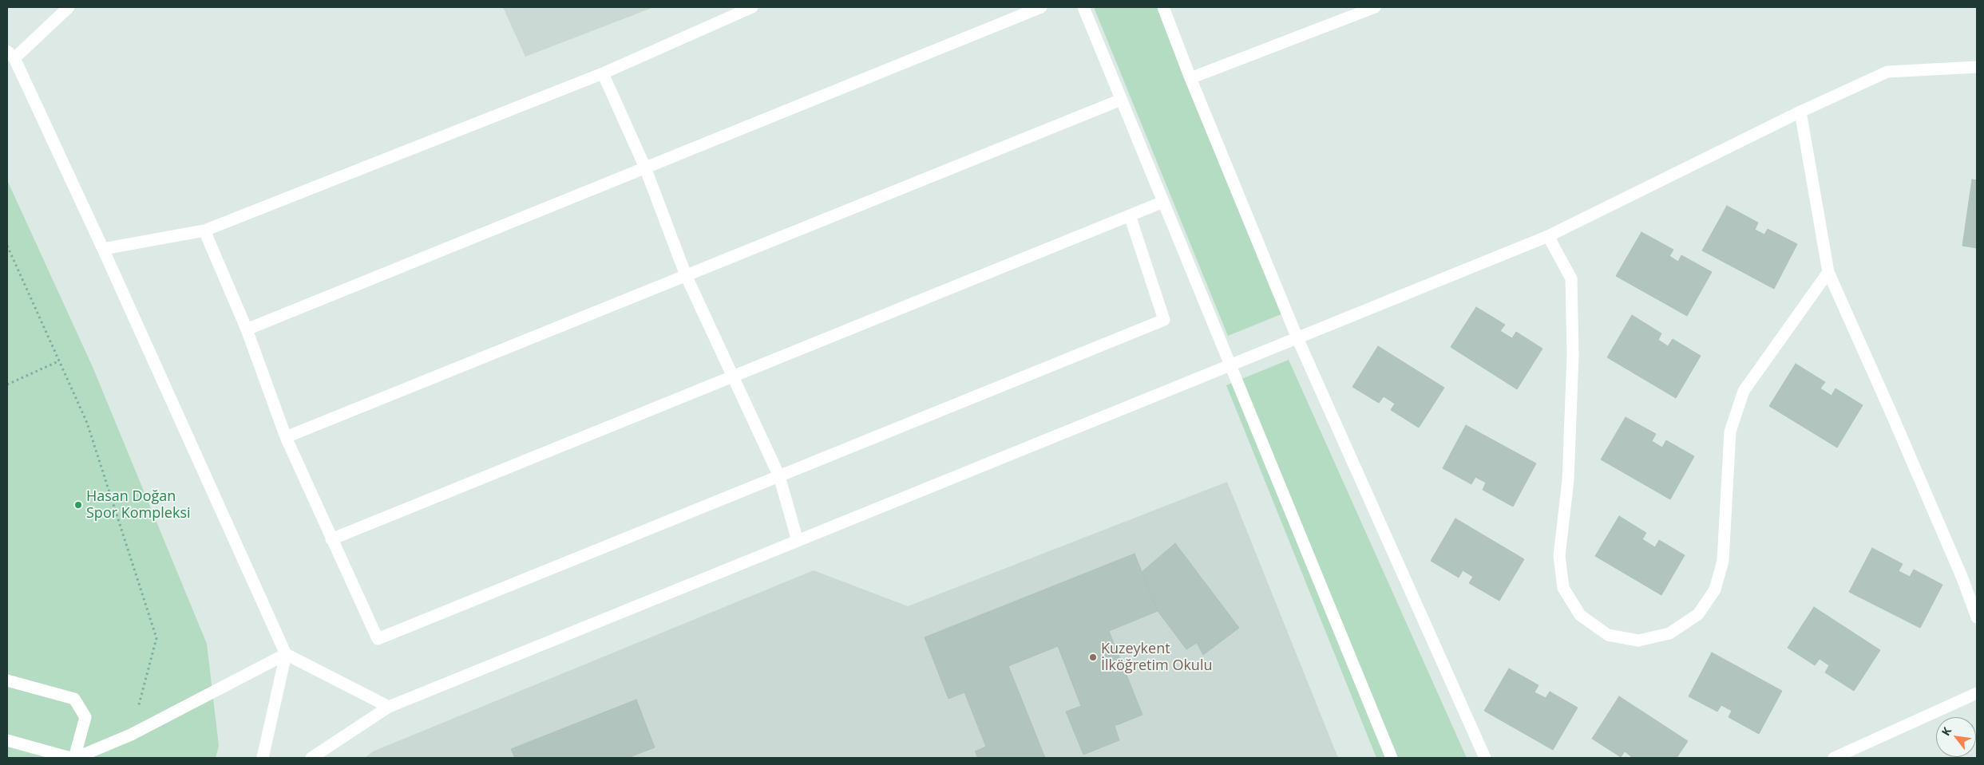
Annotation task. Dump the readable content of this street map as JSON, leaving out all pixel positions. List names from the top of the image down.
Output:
{
  "places": ["Hasan Doğan Spor Kompleksi", "Kuzeykent İlköğretim Okulu"],
  "north": "top left"
}
